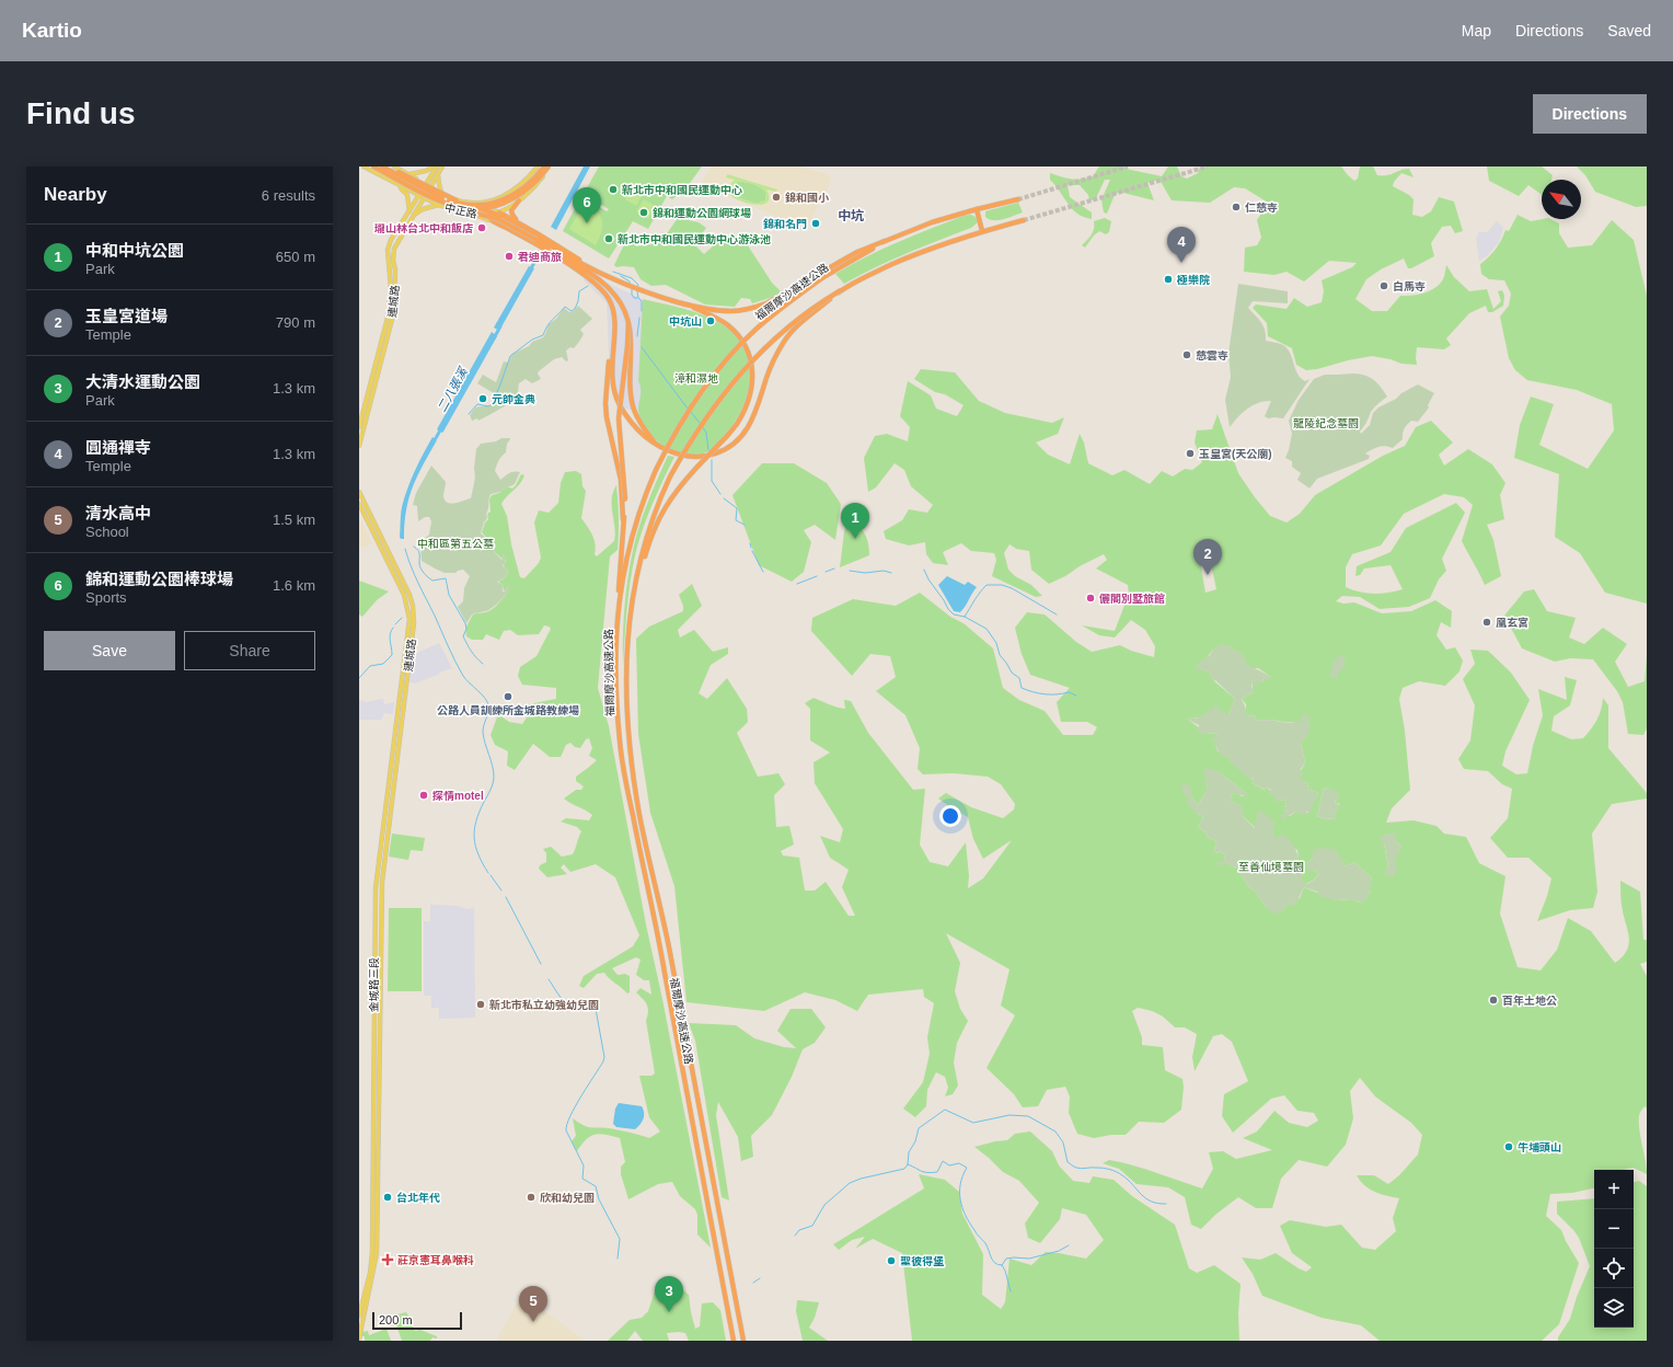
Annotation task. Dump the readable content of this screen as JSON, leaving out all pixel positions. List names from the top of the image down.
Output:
{
  "streets": {
    "highway": ["福爾摩沙高速公路"],
    "main road": ["中正路", "連城路", "金城路三段"]
  },
  "crossings": [
    ["中正路", "連城路"],
    ["連城路", "金城路三段"]
  ],
  "districts": ["中坑"],
  "water": ["二八張溪"],
  "parks": [
    "漳和濕地",
    "龍陵紀念墓園",
    "中和區第五公墓",
    "至善仙境墓園"
  ],
  "places": {
    "other": [
      "新北市中和國民運動中心",
      "錦和國小",
      "仁慈寺",
      "錦和運動公園網球場",
      "錦和名門",
      "瓏山林台北中和飯店",
      "新北市中和國民運動中心游泳池",
      "君迪商旅",
      "極樂院",
      "白馬寺",
      "中坑山",
      "慈雲寺",
      "元帥金典",
      "玉皇宮(天公廟)",
      "儷閣別墅旅館",
      "凰玄宮",
      "公路人員訓練所金城路教練場",
      "探情motel",
      "百年土地公",
      "新北市私立幼強幼兒園",
      "牛埔頭山",
      "台北年代",
      "欣和幼兒園",
      "聖彼得堡"
    ],
    "health": ["莊京憲耳鼻喉科"]
  },
  "scale_bar": "200 m",
  "north": "top left",
  "page": {
    "header": "Kartio",
    "nav": ["Map", "Directions", "Saved"],
    "buttons": [
      "Directions",
      ["Save", "Share"]
    ],
    "title": "Find us",
    "heading": ["Nearby", "6 results"],
    "pins": [
      "6",
      "4",
      "1",
      "2",
      "3",
      "5"
    ],
    "list": [
      {
        "mark": "1",
        "name": "中和中坑公園",
        "note": "Park",
        "value": "650 m"
      },
      {
        "mark": "2",
        "name": "玉皇宮道場",
        "note": "Temple",
        "value": "790 m"
      },
      {
        "mark": "3",
        "name": "大清水運動公園",
        "note": "Park",
        "value": "1.3 km"
      },
      {
        "mark": "4",
        "name": "圓通禪寺",
        "note": "Temple",
        "value": "1.3 km"
      },
      {
        "mark": "5",
        "name": "清水高中",
        "note": "School",
        "value": "1.5 km"
      },
      {
        "mark": "6",
        "name": "錦和運動公園棒球場",
        "note": "Sports",
        "value": "1.6 km"
      }
    ],
    "map_buttons": ["+", "−"],
    "scale": "200 m"
  }
}
